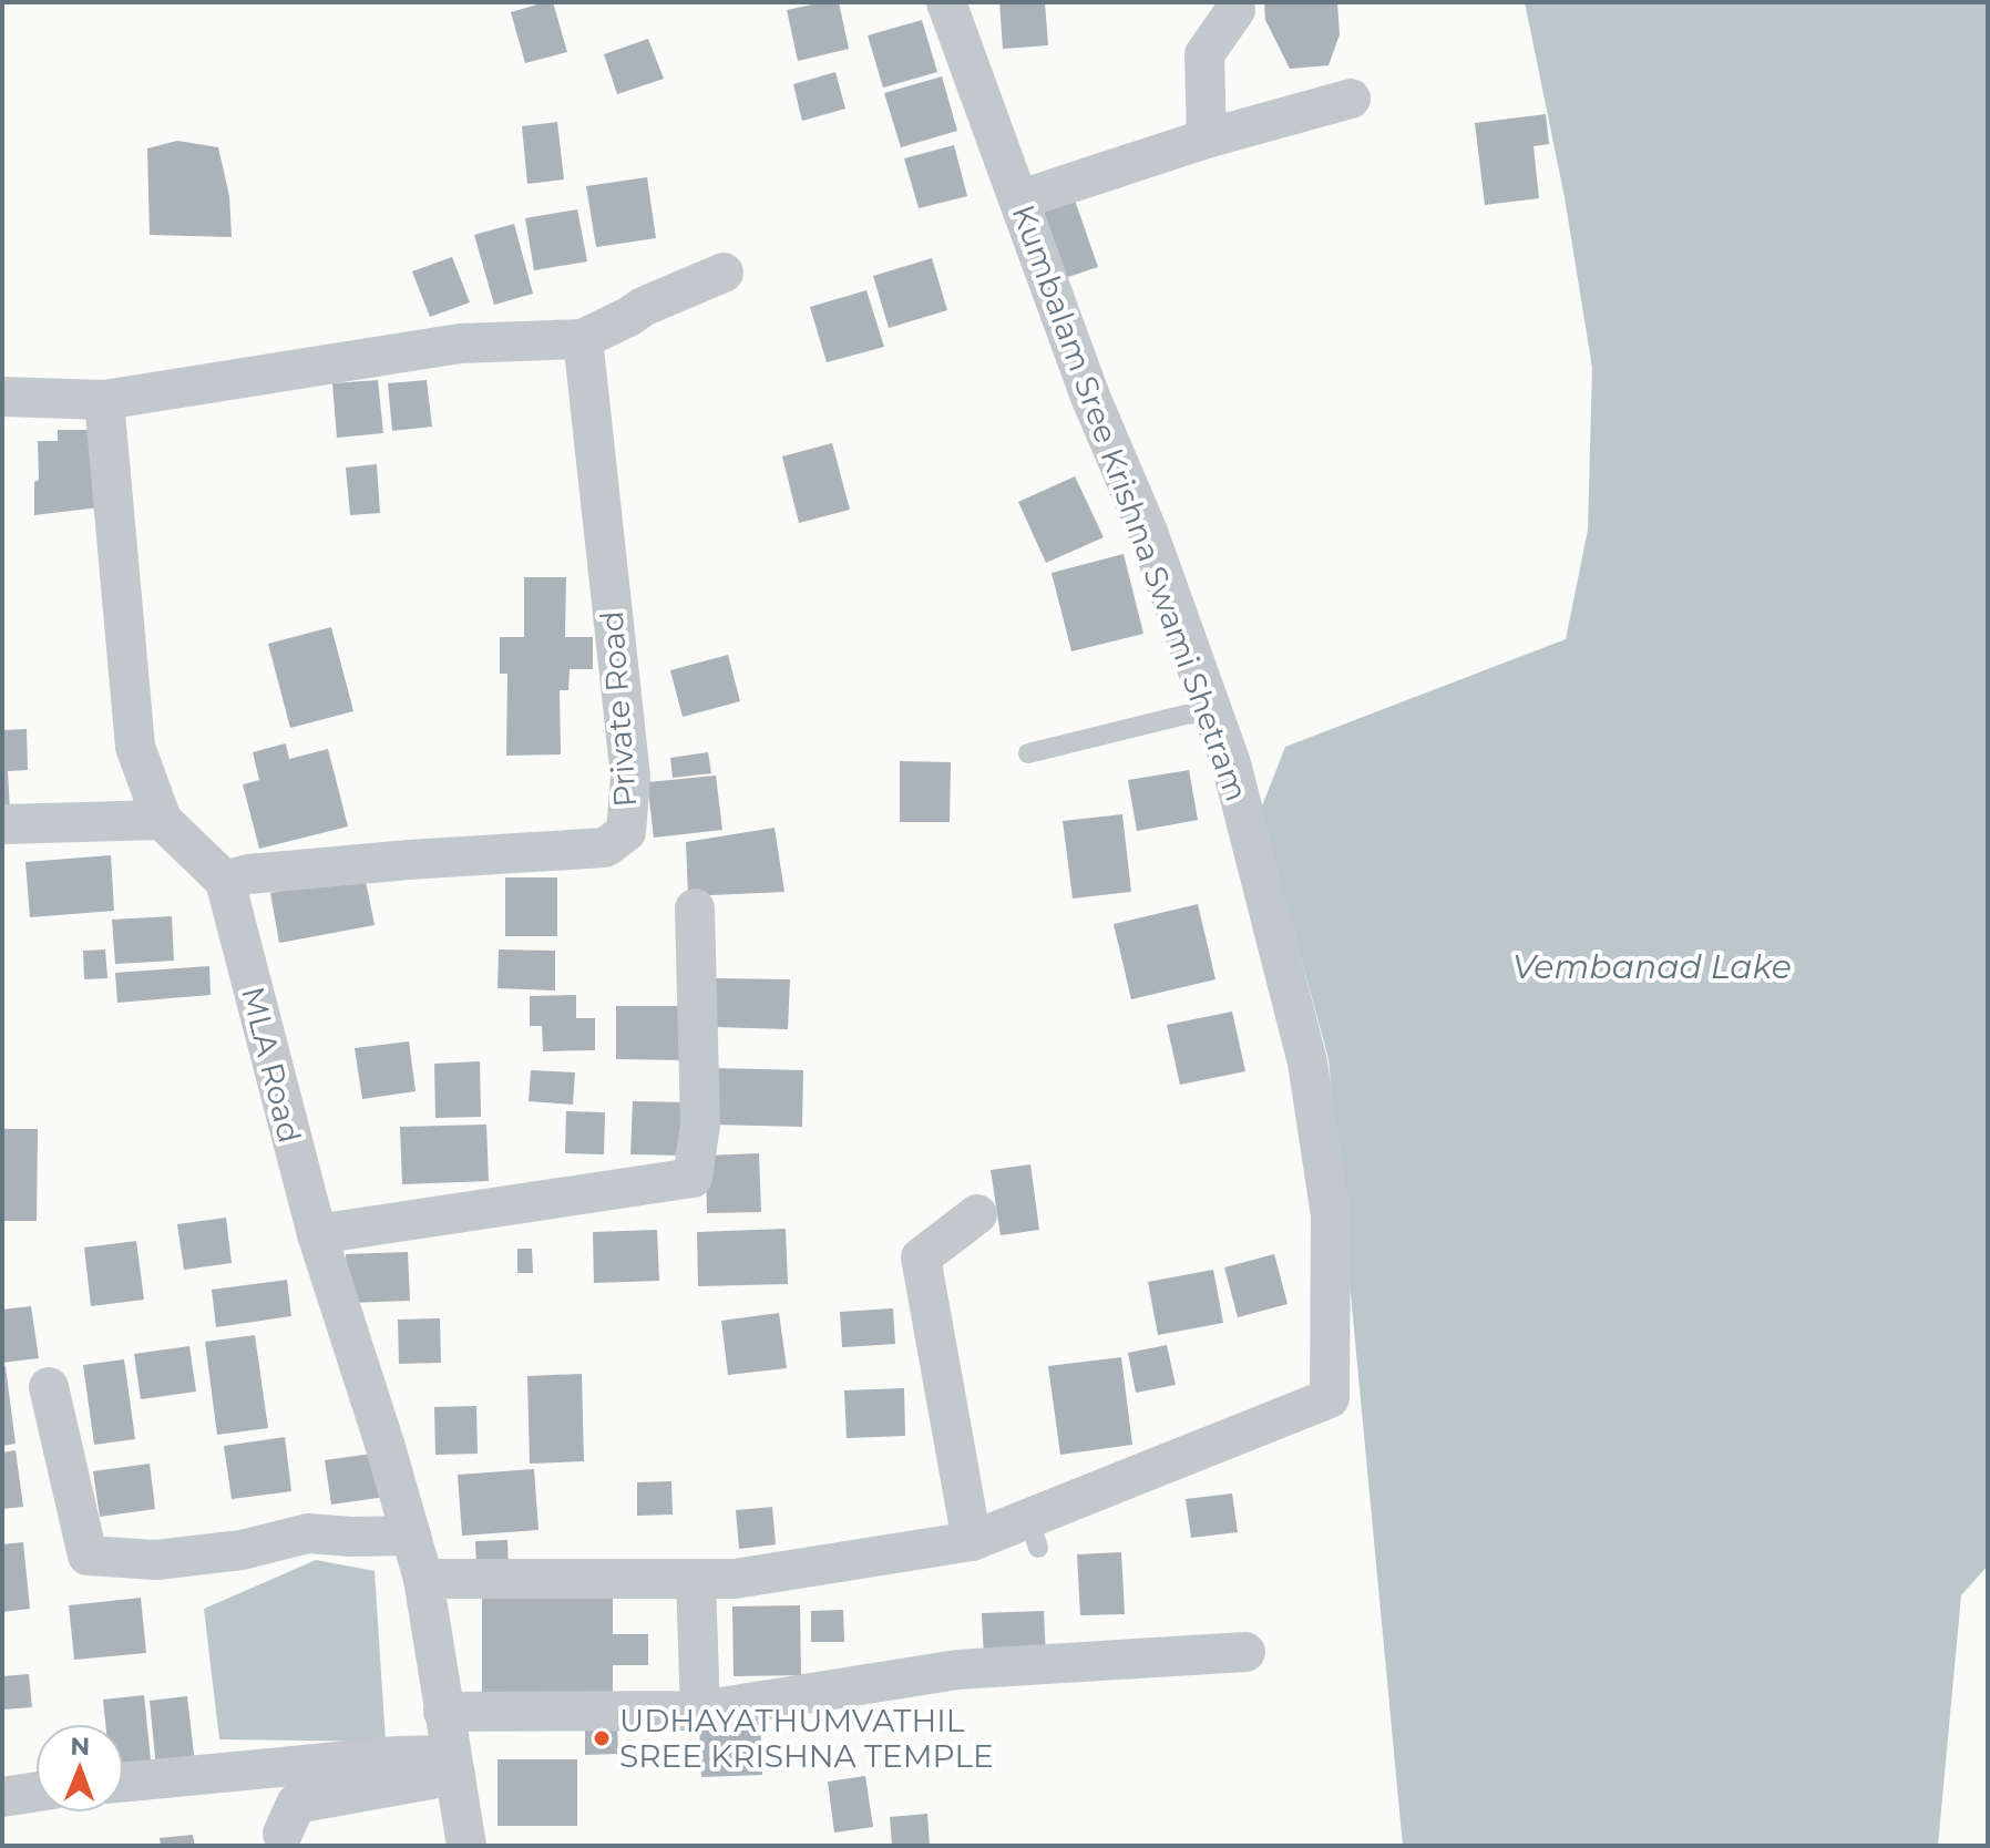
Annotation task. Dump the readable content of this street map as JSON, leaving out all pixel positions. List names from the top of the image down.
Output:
{
  "streets": {
    "street": ["Kumbalam Sree Krishna Swami Shetram", "Private Road", "MLA Road"]
  },
  "crossings": [
    ["Kumbalam Sree Krishna Swami Shetram", "MLA Road"],
    ["Private Road", "MLA Road"]
  ],
  "water": ["Vembanad Lake"],
  "places": ["UDHAYATHUMVATHIL SREE KRISHNA TEMPLE"],
  "north": "top"
}
